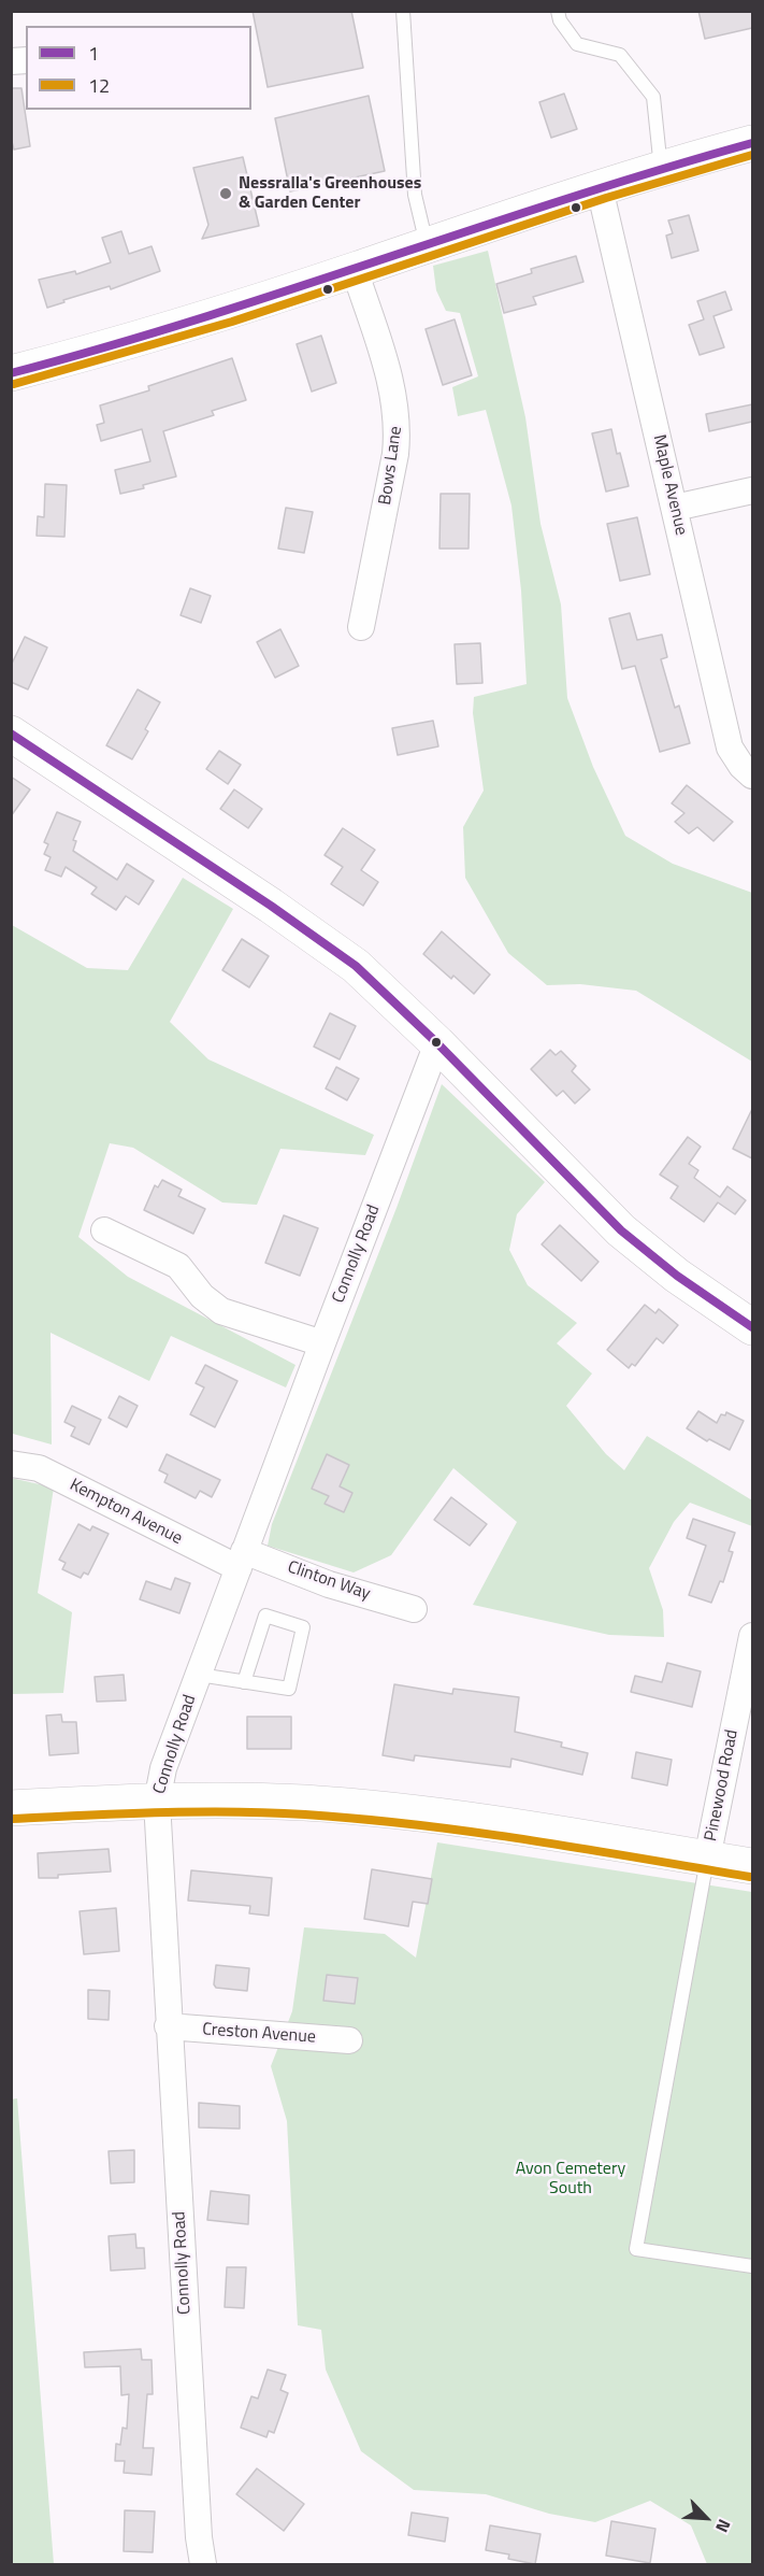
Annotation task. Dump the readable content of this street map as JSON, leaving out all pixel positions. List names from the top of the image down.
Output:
{
  "streets": {
    "street": [
      "Bows Lane",
      "Maple Avenue",
      "Connolly Road",
      "Kempton Avenue",
      "Clinton Way",
      "Pinewood Road",
      "Creston Avenue"
    ]
  },
  "crossings": [
    ["Connolly Road", "Kempton Avenue"],
    ["Connolly Road", "Clinton Way"],
    ["Connolly Road", "Creston Avenue"],
    ["Kempton Avenue", "Clinton Way"]
  ],
  "parks": ["Avon Cemetery South"],
  "places": ["Nessralla's Greenhouses & Garden Center"],
  "lines": ["transit line 1", "transit line 12"],
  "legend": ["1", "12"],
  "north": "bottom right"
}
